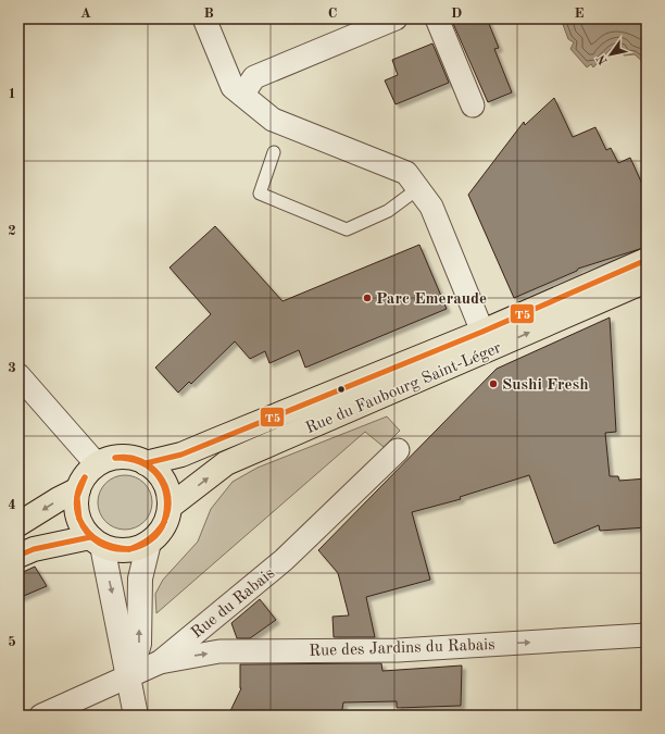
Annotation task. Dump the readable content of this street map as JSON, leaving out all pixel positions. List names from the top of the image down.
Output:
{
  "streets": {
    "main road": ["Rue du Faubourg Saint-Léger"],
    "street": ["Rue du Rabais", "Rue des Jardins du Rabais"]
  },
  "crossings": [
    ["Rue du Rabais", "Rue des Jardins du Rabais"]
  ],
  "one_way": ["Rue des Jardins du Rabais"],
  "places": ["Parc Emeraude", "Sushi Fresh"],
  "lines": ["transit line T5"],
  "north": "bottom left",
  "grid": {
    "columns": [
      "A",
      "B",
      "C",
      "D",
      "E"
    ],
    "rows": [
      "1",
      "2",
      "3",
      "4",
      "5"
    ]
  }
}
